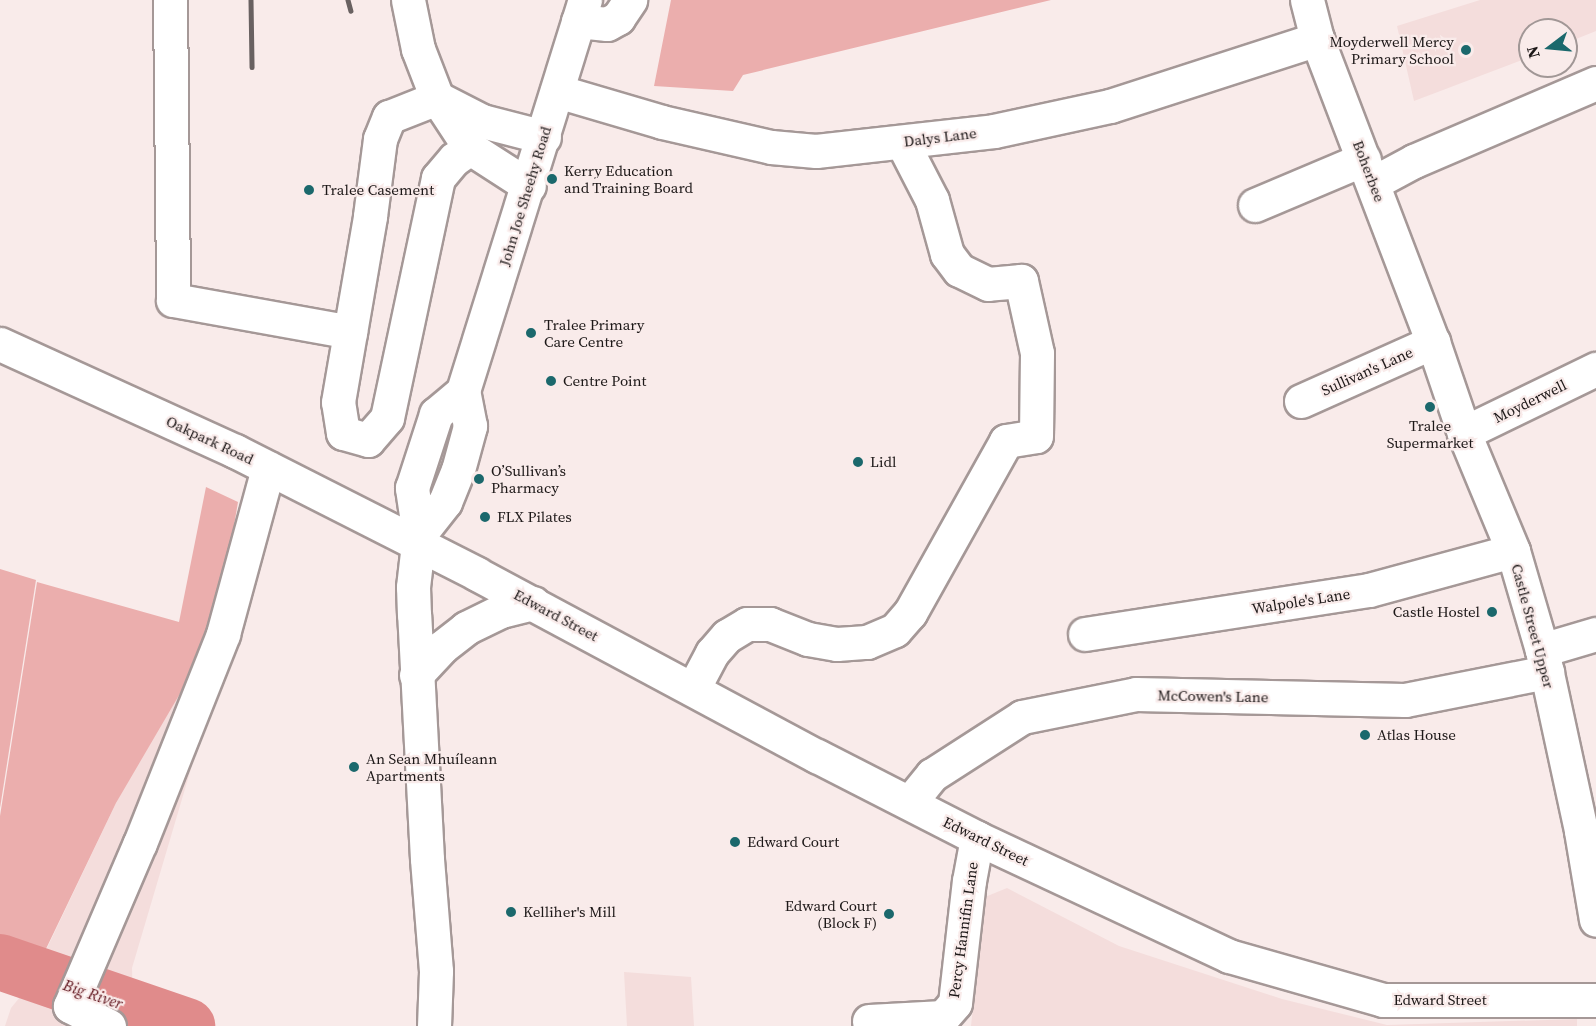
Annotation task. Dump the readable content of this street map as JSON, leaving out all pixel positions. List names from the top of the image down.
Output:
{
  "streets": {
    "main road": [
      "Dalys Lane",
      "Boherbee",
      "John Joe Sheehy Road",
      "Sullivan's Lane",
      "Moyderwell",
      "Oakpark Road",
      "Walpole's Lane",
      "Edward Street",
      "Castle Street Upper",
      "McCowen's Lane",
      "Percy Hannifin Lane"
    ]
  },
  "crossings": [
    ["Dalys Lane", "Boherbee"],
    ["Dalys Lane", "John Joe Sheehy Road"],
    ["Boherbee", "Sullivan's Lane"],
    ["Boherbee", "Castle Street Upper"],
    ["John Joe Sheehy Road", "Oakpark Road"],
    ["John Joe Sheehy Road", "Edward Street"],
    ["Sullivan's Lane", "Castle Street Upper"],
    ["Moyderwell", "Castle Street Upper"],
    ["Oakpark Road", "Edward Street"],
    ["Walpole's Lane", "Castle Street Upper"],
    ["Edward Street", "McCowen's Lane"],
    ["Edward Street", "Percy Hannifin Lane"],
    ["Castle Street Upper", "McCowen's Lane"]
  ],
  "water": ["Big River"],
  "places": [
    "Moyderwell Mercy Primary School",
    "Kerry Education and Training Board",
    "Tralee Casement",
    "Tralee Primary Care Centre",
    "Centre Point",
    "Tralee Supermarket",
    "Lidl",
    "O’Sullivan’s Pharmacy",
    "FLX Pilates",
    "Castle Hostel",
    "Atlas House",
    "An Sean Mhuíleann Apartments",
    "Edward Court",
    "Kelliher's Mill",
    "Edward Court (Block F)"
  ],
  "north": "left"
}
